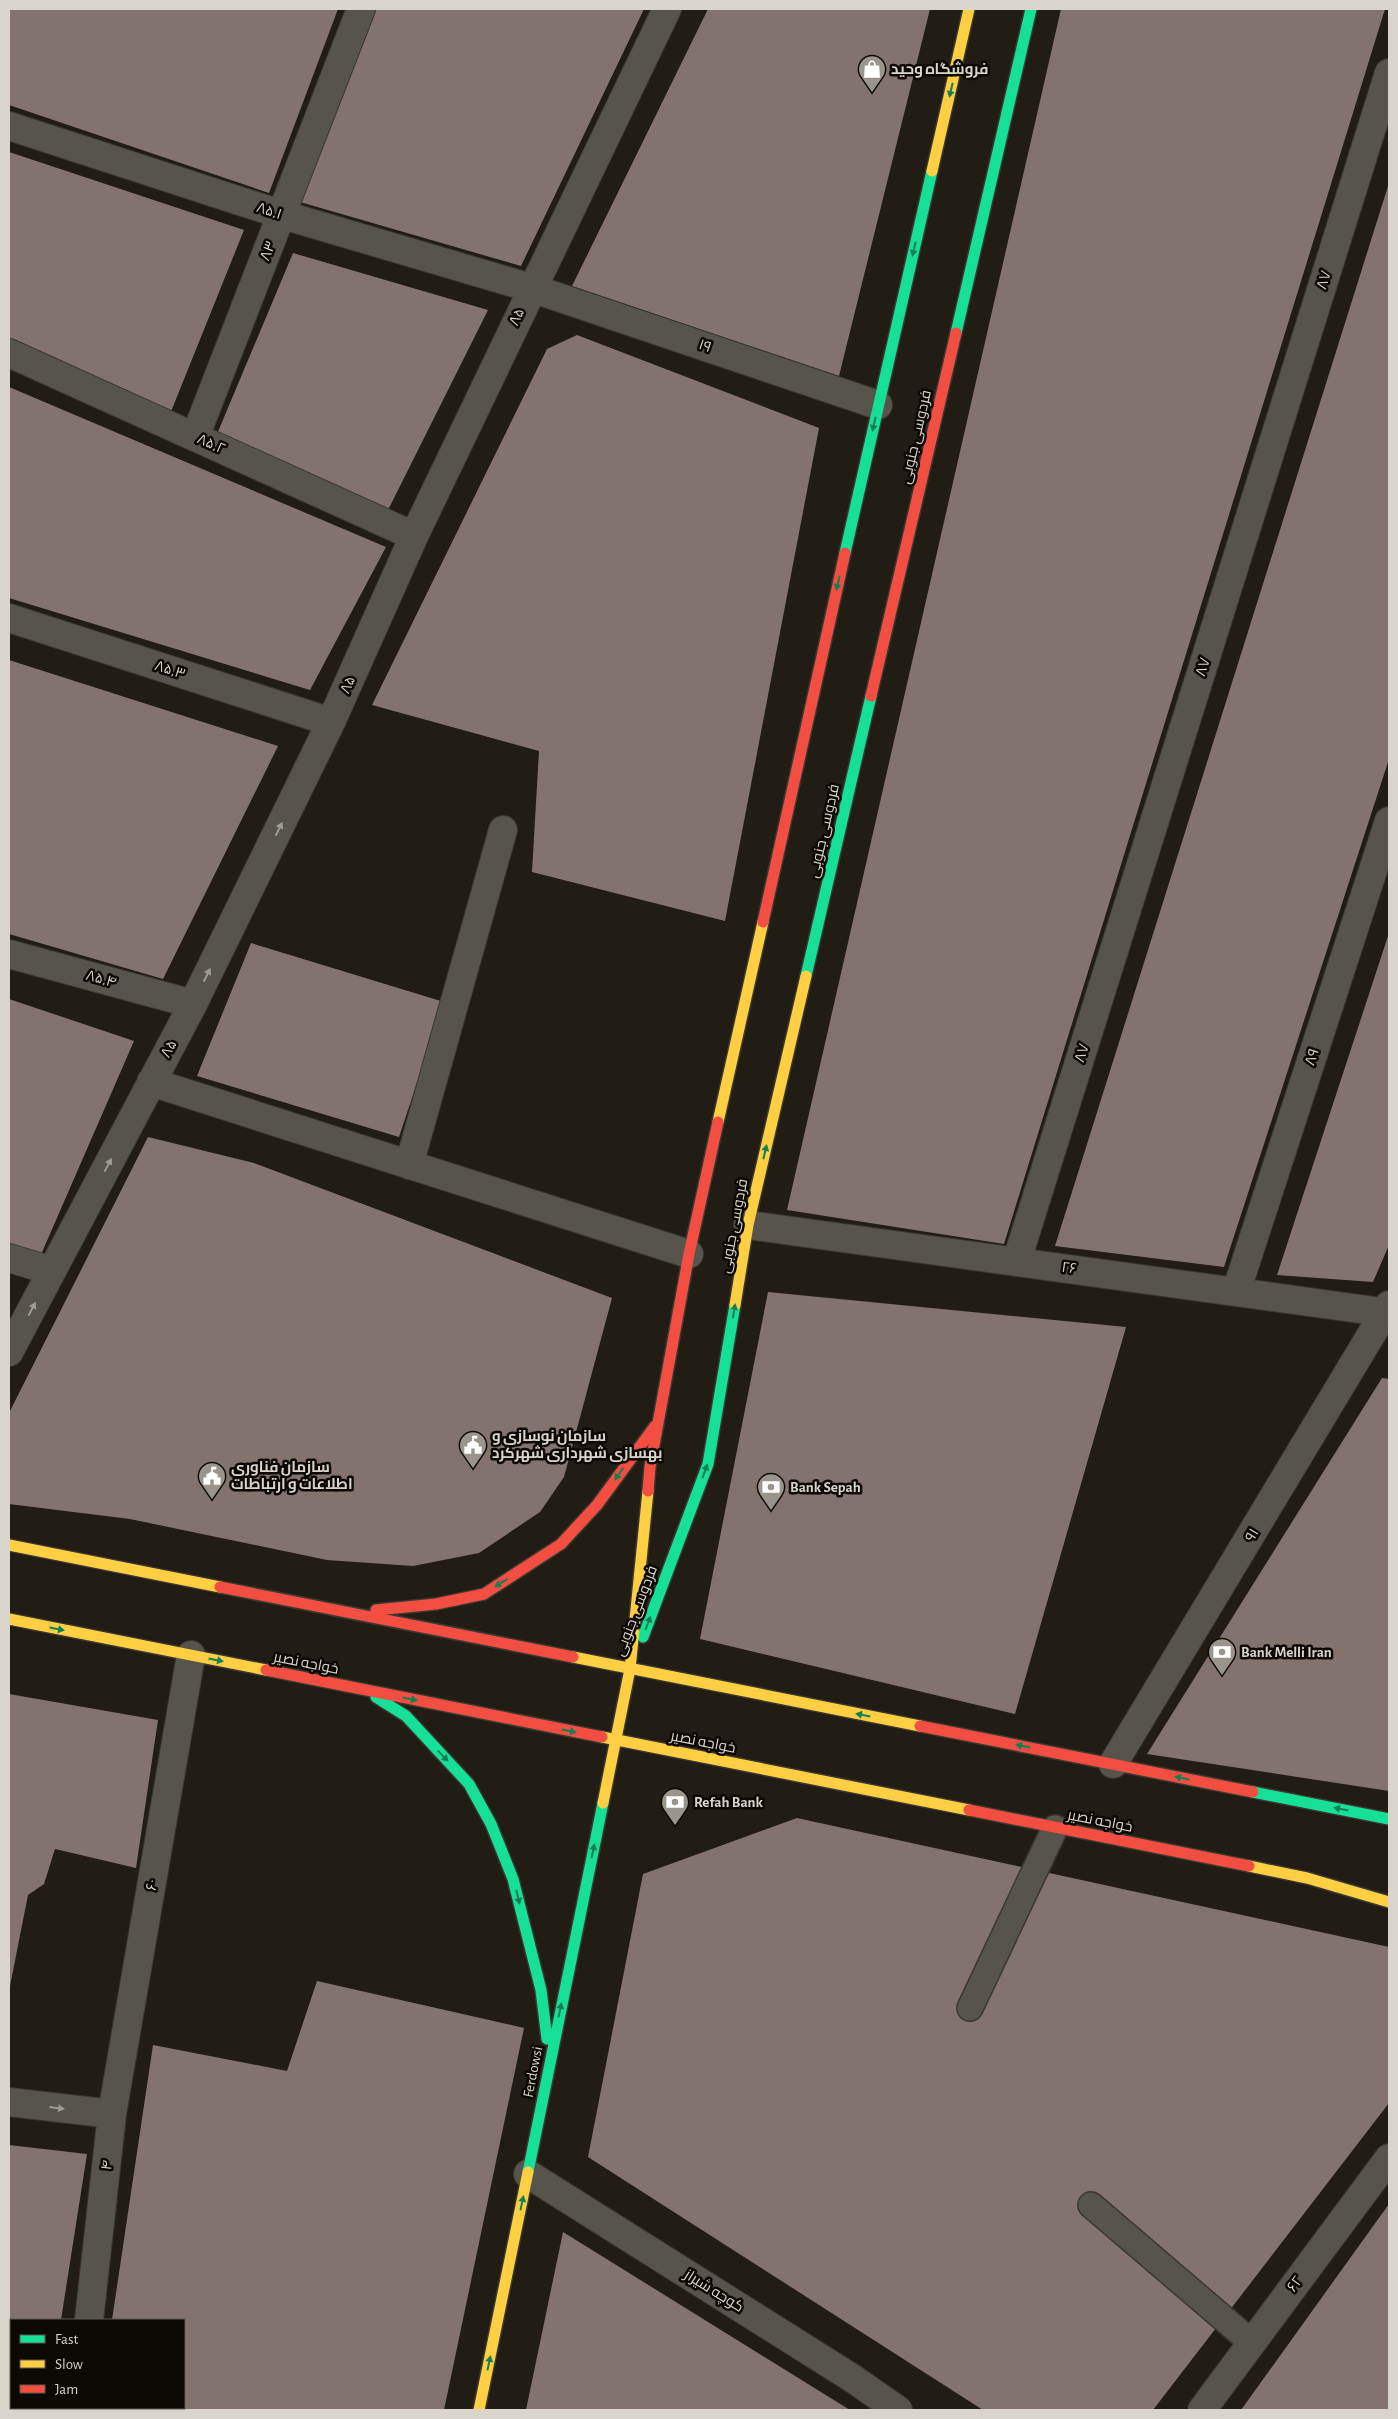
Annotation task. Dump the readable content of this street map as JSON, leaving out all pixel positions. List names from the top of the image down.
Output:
{
  "streets": {
    "main road": ["فردوسی جنوبی", "خواجه نصیر", "Ferdowsi"],
    "street": [
      "۸۵.۱",
      "۸۳",
      "۸۷",
      "۸۵",
      "۱۹",
      "۸۵.۲",
      "۸۵.۳",
      "۸۵.۴",
      "۸۹",
      "۲۶",
      "۹۱",
      "۶۰",
      "۴",
      "۶۲",
      "کوچه شیراز"
    ]
  },
  "crossings": [
    ["۸۵.۱", "۸۳"],
    ["۸۵.۱", "۸۵"],
    ["۸۵.۱", "۱۹"],
    ["۸۳", "۸۵.۲"],
    ["۸۷", "۲۶"],
    ["۸۵", "۱۹"],
    ["۸۵", "۸۵.۲"],
    ["۸۵", "۸۵.۳"],
    ["۸۵", "۸۵.۴"],
    ["۱۹", "فردوسی جنوبی"],
    ["فردوسی جنوبی", "۲۶"],
    ["فردوسی جنوبی", "Ferdowsi"],
    ["۸۹", "۲۶"],
    ["۲۶", "۹۱"],
    ["خواجه نصیر", "۶۰"],
    ["خواجه نصیر", "Ferdowsi"],
    ["۶۰", "۴"],
    ["Ferdowsi", "کوچه شیراز"]
  ],
  "one_way": ["Ferdowsi"],
  "places": {
    "shop": ["فروشگاه وحید"],
    "public building": ["سازمان نوسازی و بهسازی شهرداری شهرکرد", "سازمان فناوری اطلاعات و ارتباطات"],
    "bank": ["Bank Sepah", "Bank Melli Iran", "Refah Bank"]
  },
  "legend": ["Fast", "Slow", "Jam"]
}
